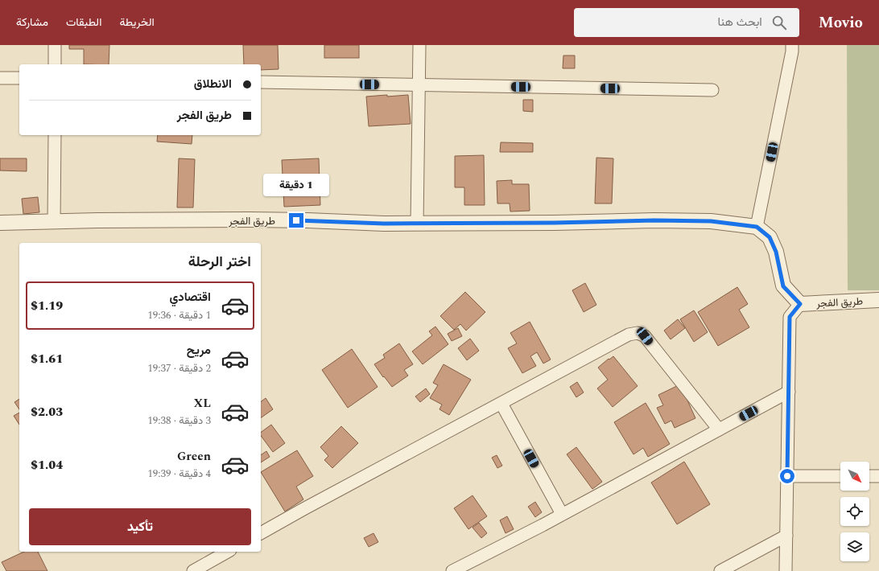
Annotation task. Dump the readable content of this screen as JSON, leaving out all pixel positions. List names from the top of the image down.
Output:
{
  "streets": {
    "street": ["طريق الفجر"]
  },
  "north": "bottom right",
  "page": {
    "header": "Movio",
    "search": "ابحث هنا",
    "nav": ["الخريطة", "الطبقات", "مشاركة"],
    "banner": ["الانطلاق", "طريق الفجر"],
    "bubble": "1 دقيقة",
    "heading": "اختر الرحلة",
    "list": [
      {
        "name": "اقتصادي",
        "note": "1 دقيقة · 19:36",
        "value": "$1.19"
      },
      {
        "name": "مريح",
        "note": "2 دقيقة · 19:37",
        "value": "$1.61"
      },
      {
        "name": "XL",
        "note": "3 دقيقة · 19:38",
        "value": "$2.03"
      },
      {
        "name": "Green",
        "note": "4 دقيقة · 19:39",
        "value": "$1.04"
      }
    ],
    "buttons": "تأكيد"
  }
}
